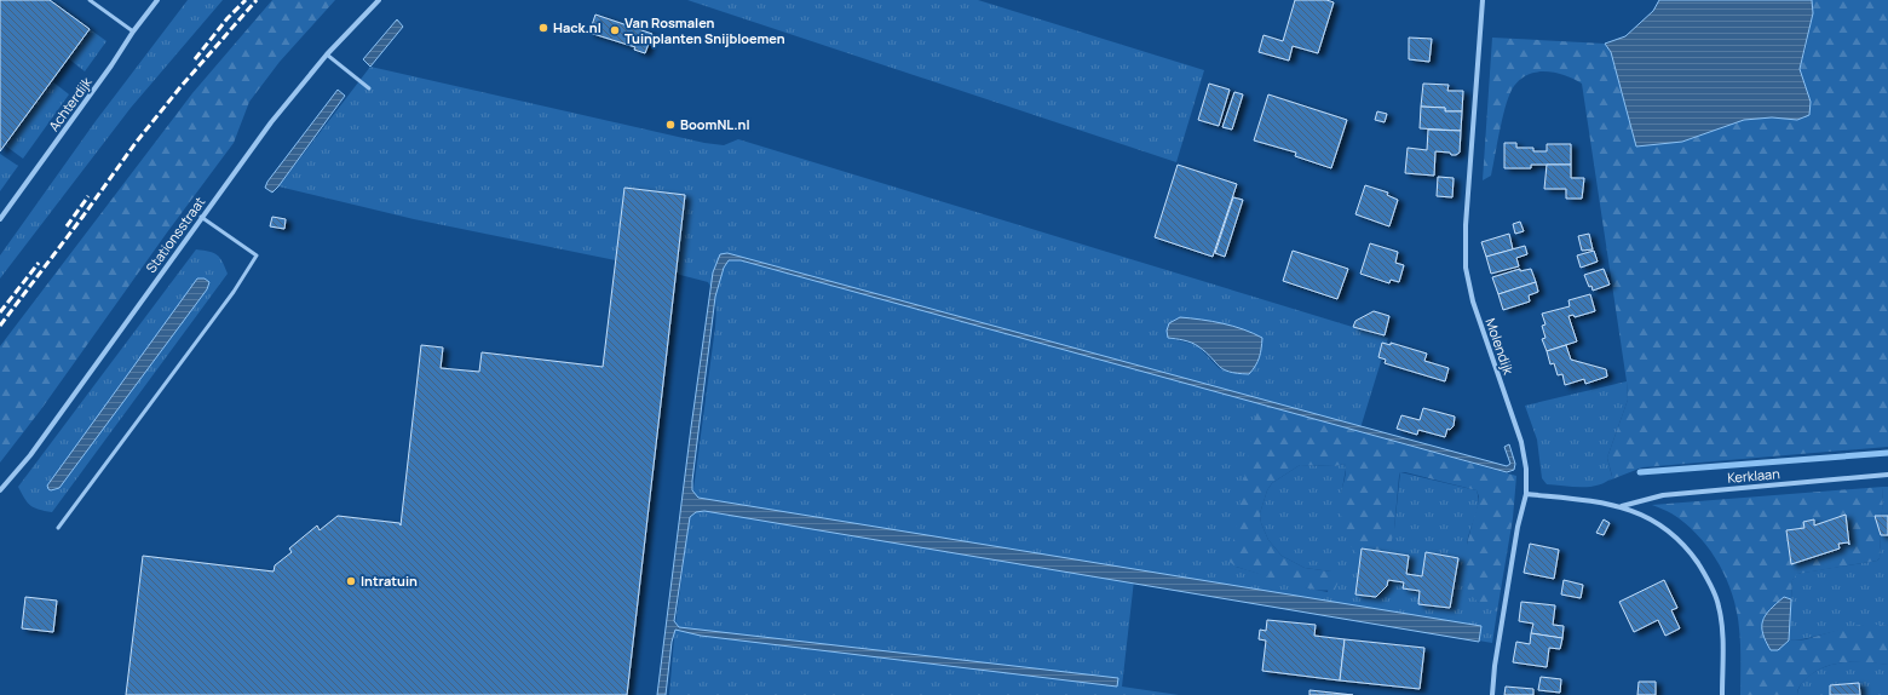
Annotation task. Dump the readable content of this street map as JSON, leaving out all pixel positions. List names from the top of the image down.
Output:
{
  "streets": {
    "street": [
      "Achterdijk",
      "Stationsstraat",
      "Molendijk",
      "Kerklaan"
    ]
  },
  "places": [
    "Hack.nl",
    "Van Rosmalen Tuinplanten Snijbloemen",
    "BoomNL.nl",
    "Intratuin"
  ]
}
